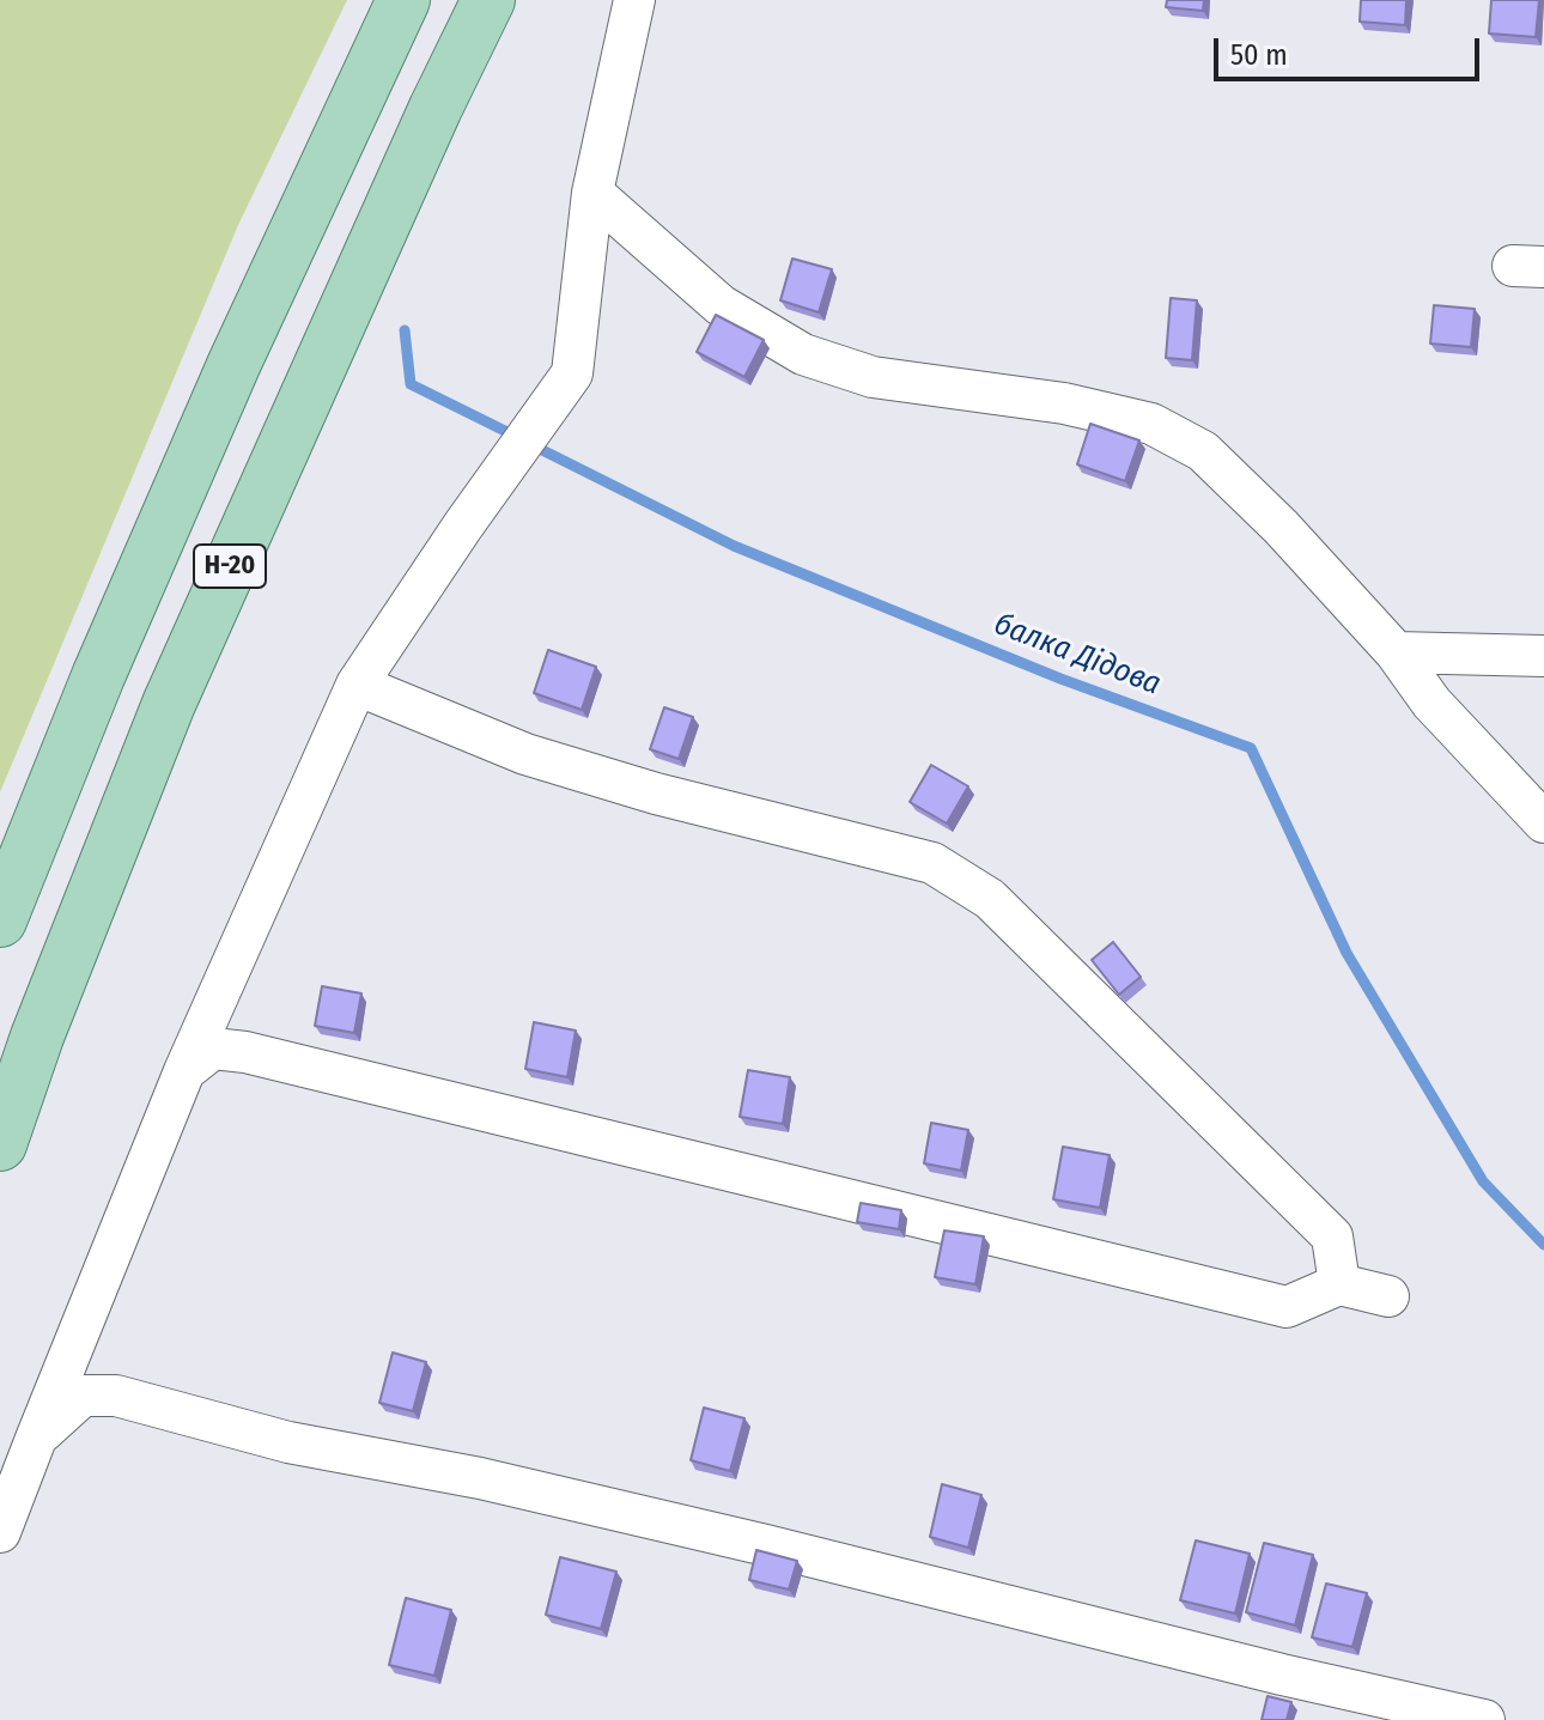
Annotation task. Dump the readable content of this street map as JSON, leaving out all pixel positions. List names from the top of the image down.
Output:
{
  "streets": {
    "main road": ["Н-20"]
  },
  "water": ["балка Дідова"],
  "scale_bar": "50 m"
}
